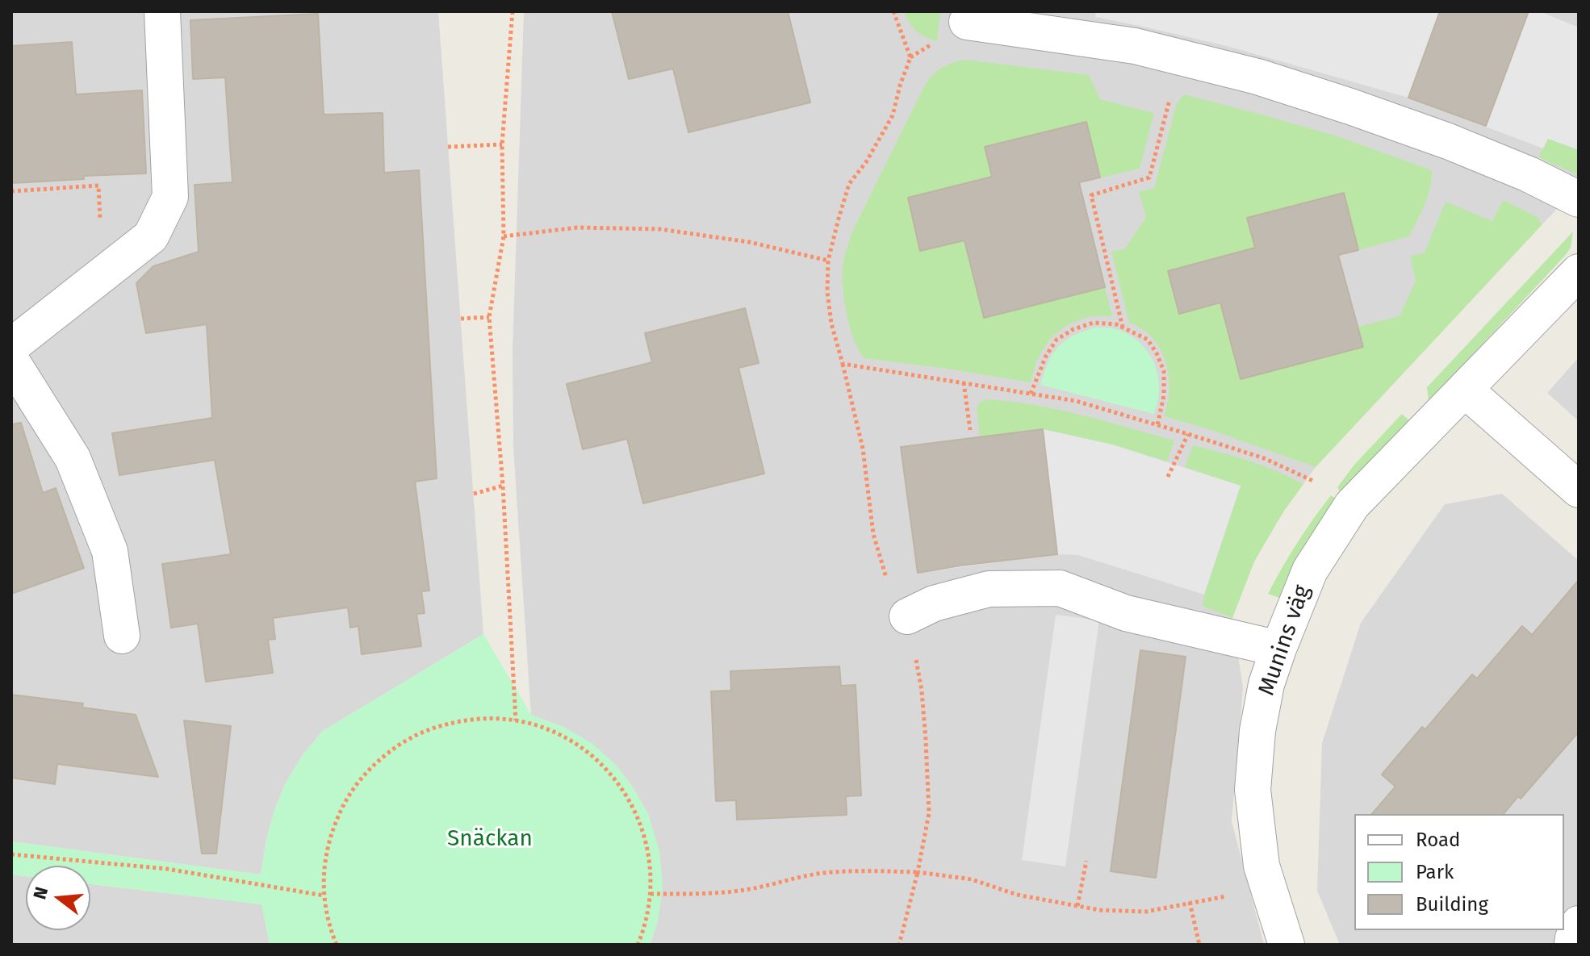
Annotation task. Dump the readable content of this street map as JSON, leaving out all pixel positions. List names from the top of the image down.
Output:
{
  "streets": {
    "street": ["Munins väg"]
  },
  "parks": ["Snäckan"],
  "legend": ["Road", "Park", "Building"],
  "north": "left"
}
